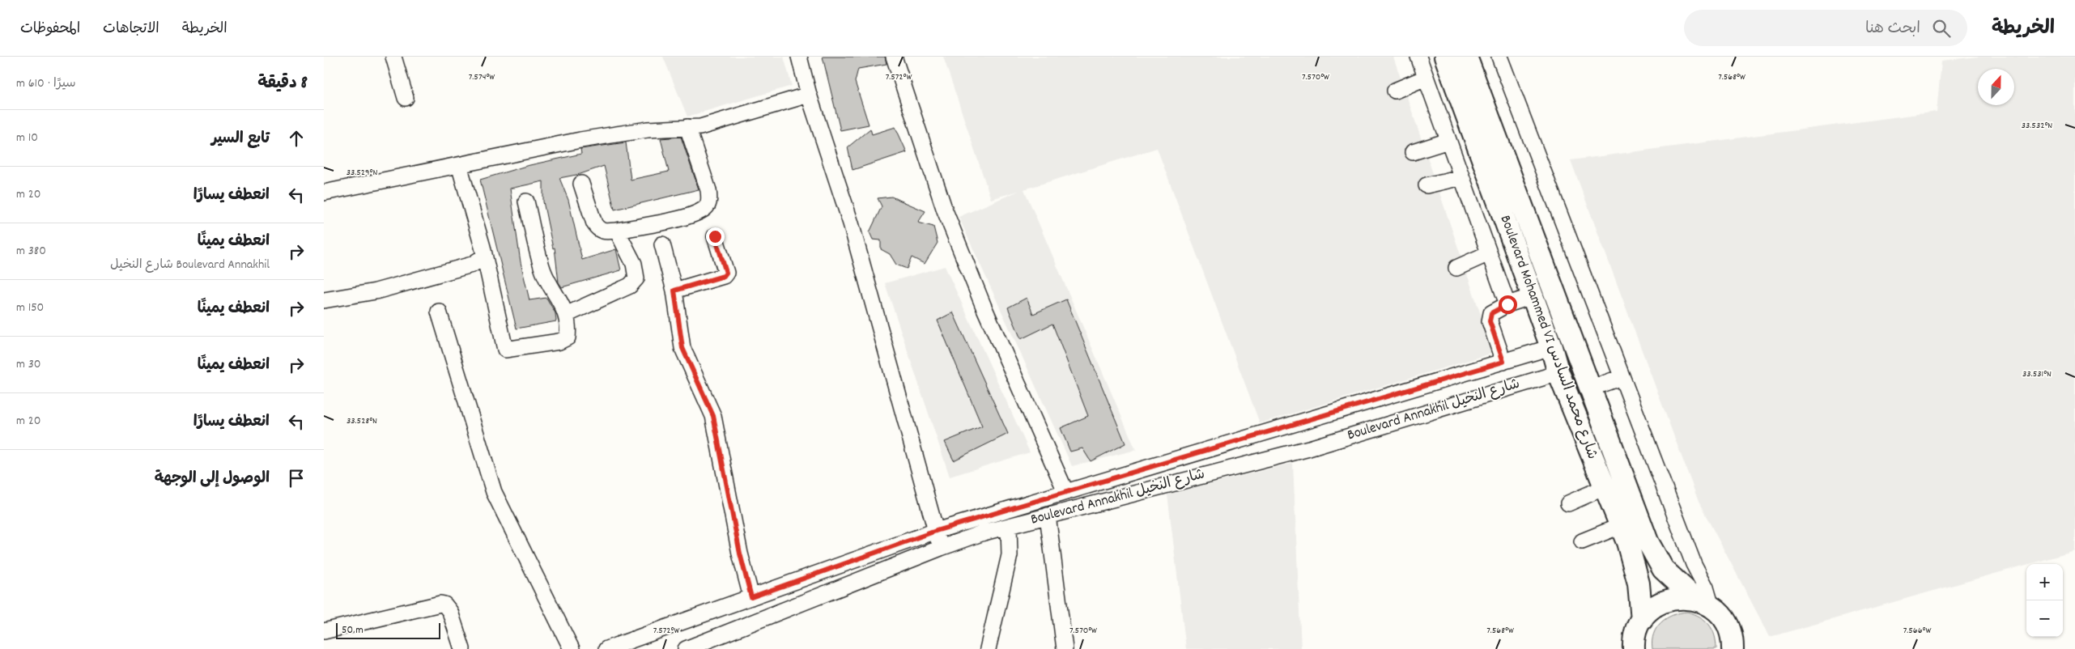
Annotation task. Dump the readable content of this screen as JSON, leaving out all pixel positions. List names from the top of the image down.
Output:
{
  "streets": {
    "highway": ["Boulevard Mohammed VI شارع محمد السادس"],
    "street": ["Boulevard Annakhil شارع النخيل"]
  },
  "crossings": [
    ["Boulevard Mohammed VI شارع محمد السادس", "Boulevard Annakhil شارع النخيل"]
  ],
  "scale_bar": "50 m",
  "north": "top",
  "page": {
    "header": "الخريطة",
    "search": "ابحث هنا",
    "nav": ["الخريطة", "الاتجاهات", "المحفوظات"],
    "heading": ["8 دقيقة", "سيرًا · 610 m"],
    "list": [
      ["تابع السير", "10 m"],
      ["انعطف يسارًا", "20 m"],
      ["انعطف يمينًا", "Boulevard Annakhil شارع النخيل", "380 m"],
      ["انعطف يمينًا", "150 m"],
      ["انعطف يمينًا", "30 m"],
      ["انعطف يسارًا", "20 m"],
      "الوصول إلى الوجهة"
    ],
    "map_buttons": ["+", "−"],
    "scale": "50 m"
  },
  "coordinates": [
    "7.574°W",
    "7.572°W",
    "7.570°W",
    "7.568°W",
    "33.532°N",
    "33.529°N",
    "33.531°N",
    "33.528°N",
    "7.566°W"
  ]
}
